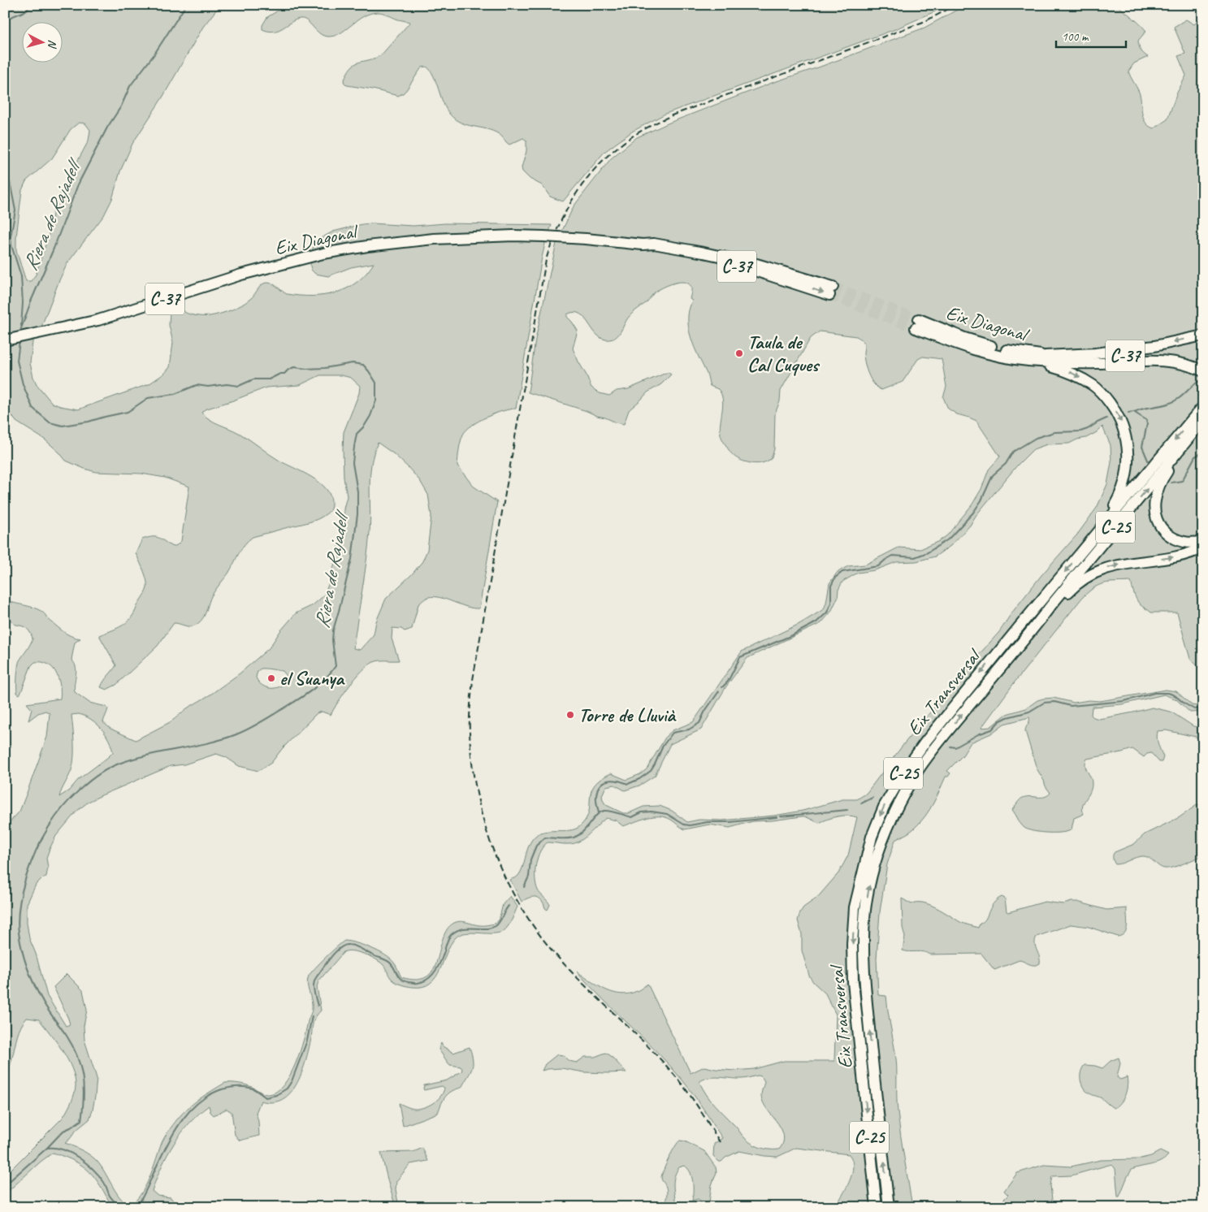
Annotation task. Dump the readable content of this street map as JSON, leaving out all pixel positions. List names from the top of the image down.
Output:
{
  "streets": {
    "highway": [
      "Eix Diagonal",
      "C-37",
      "C-25",
      "Eix Transversal"
    ]
  },
  "crossings": [
    ["Eix Diagonal", "C-37"],
    ["C-37", "Eix Transversal"]
  ],
  "water": ["Riera de Rajadell"],
  "places": ["Taula de Cal Cuques", "el Suanya", "Torre de Lluvià"],
  "scale_bar": "100 m",
  "north": "right"
}
